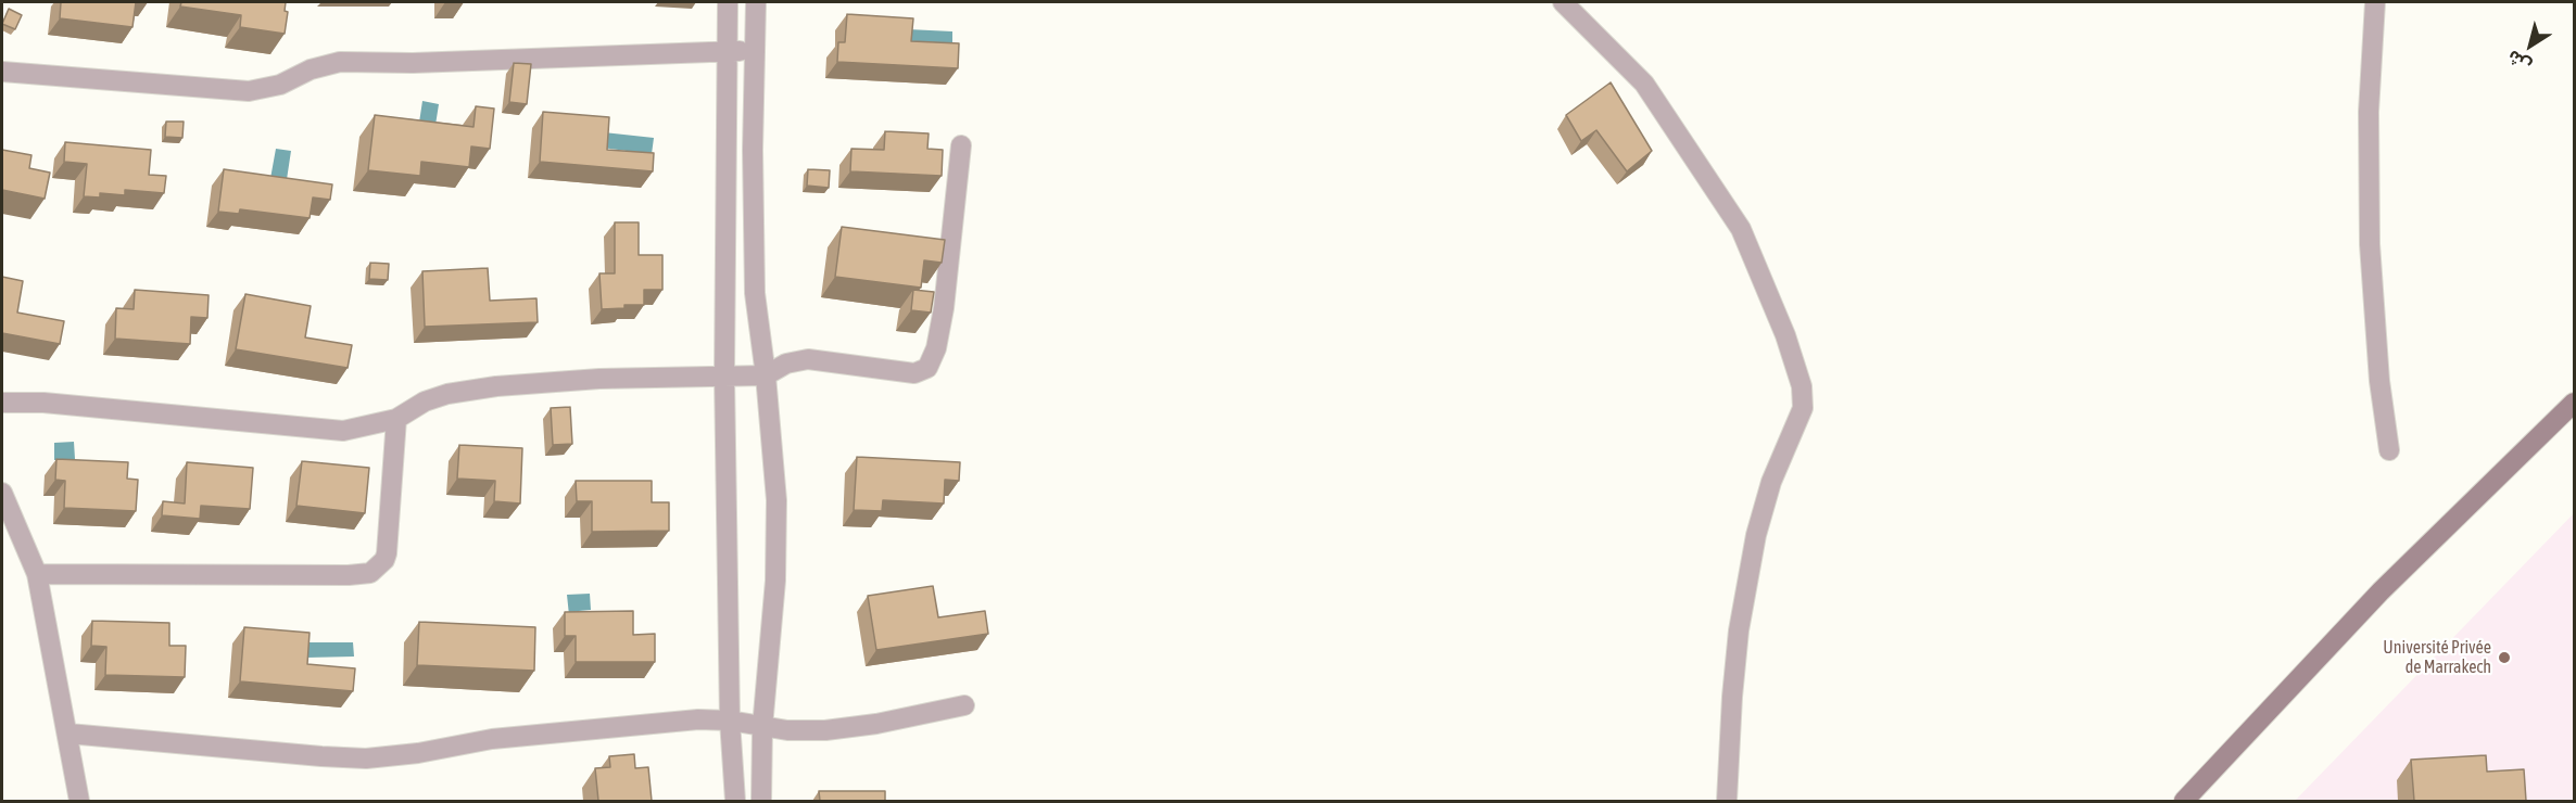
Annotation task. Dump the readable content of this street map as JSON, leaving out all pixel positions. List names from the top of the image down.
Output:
{
  "places": ["Université Privée de Marrakech"],
  "north": "bottom left"
}
